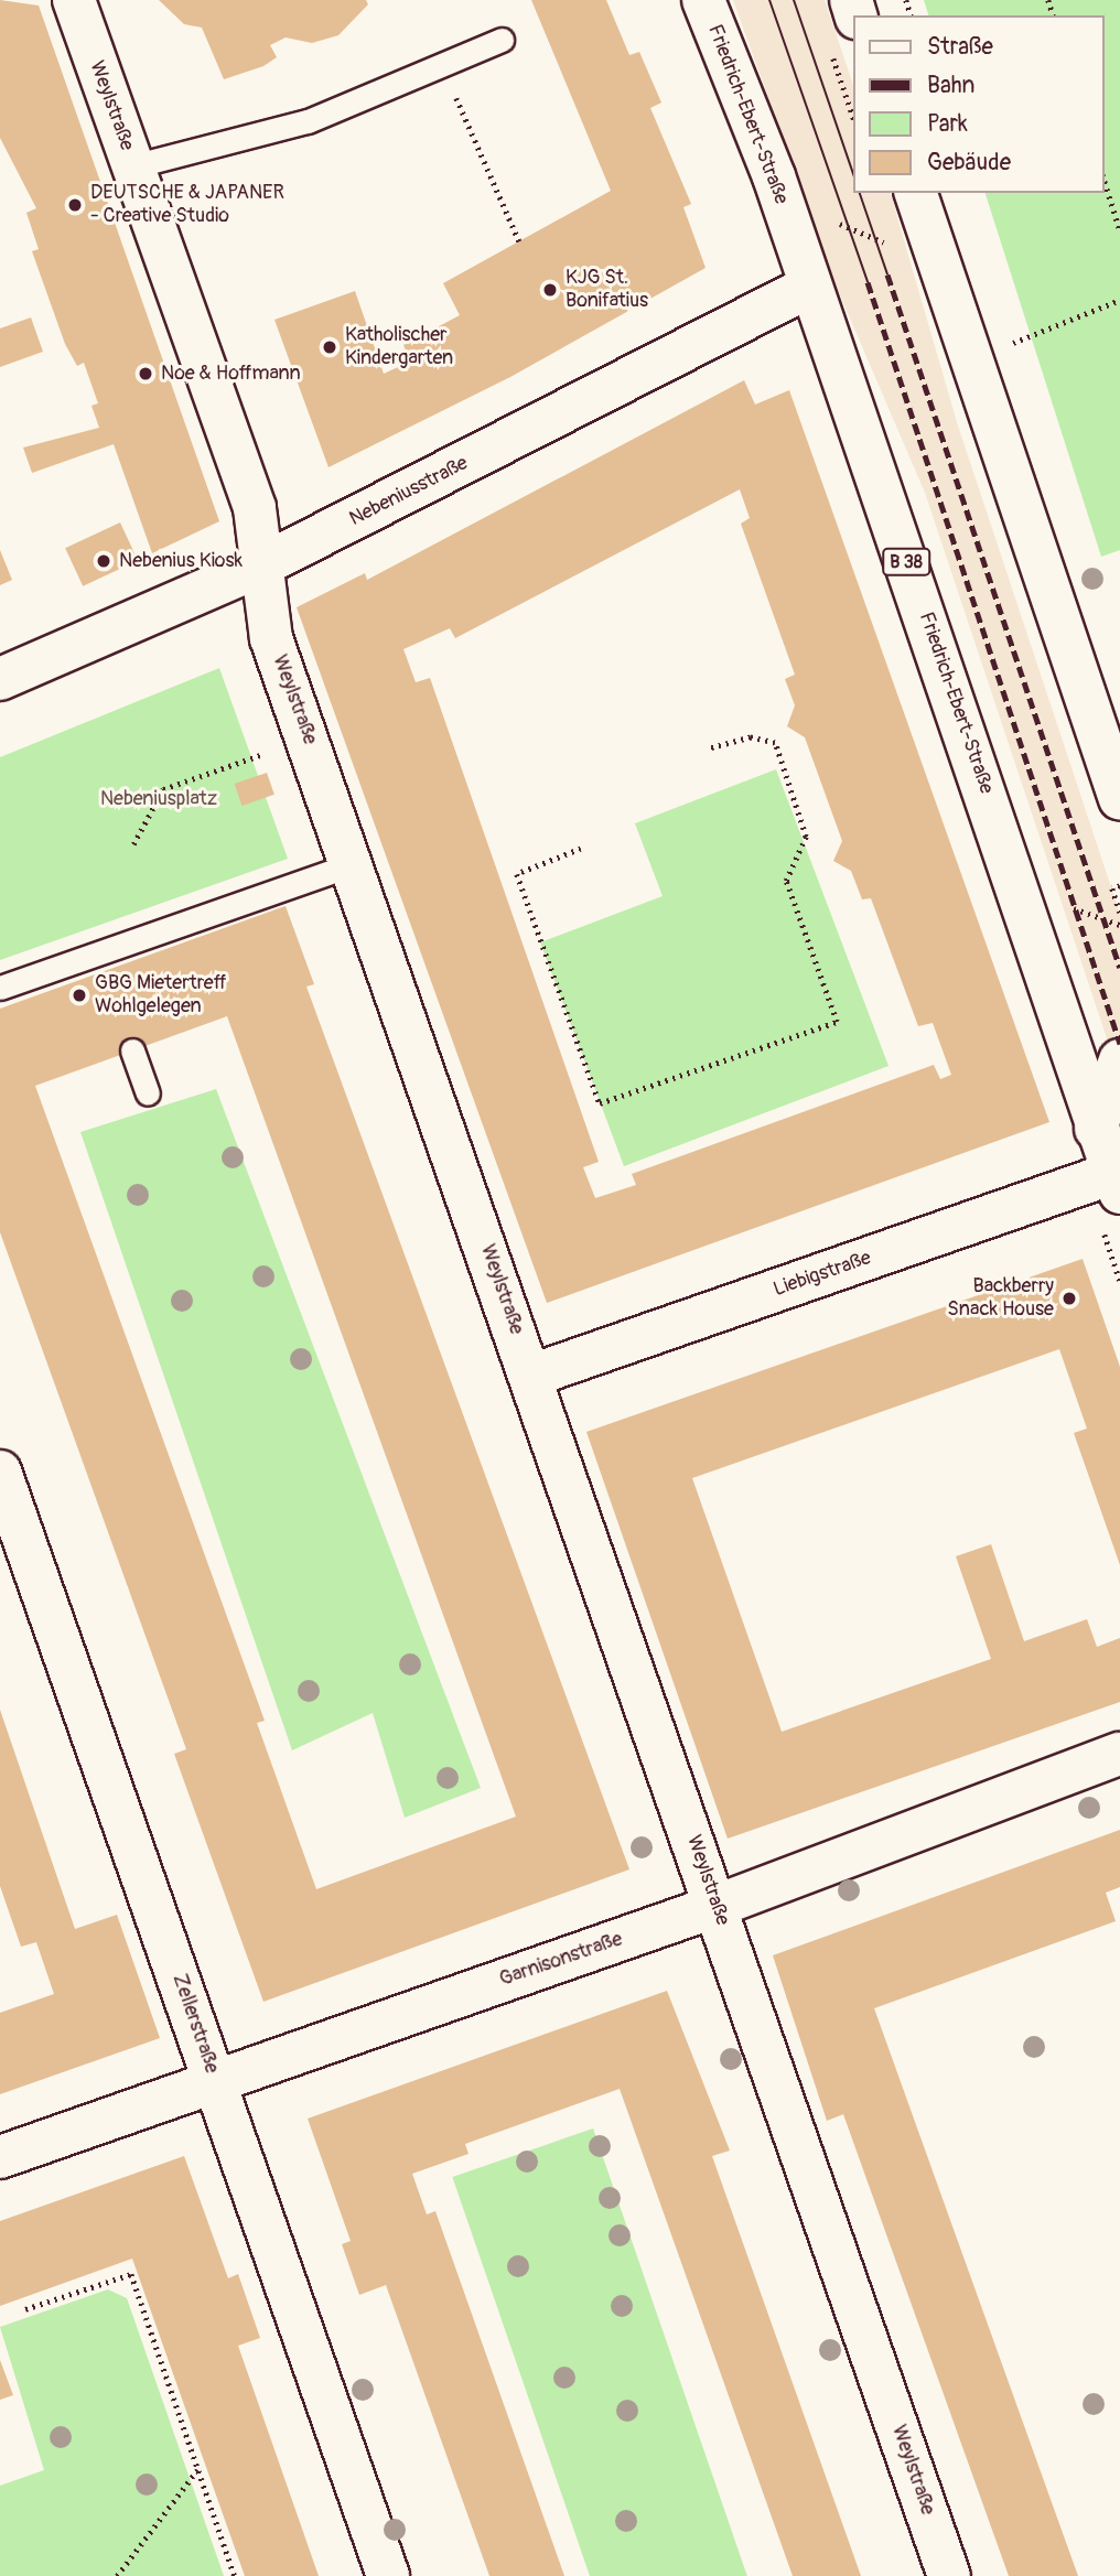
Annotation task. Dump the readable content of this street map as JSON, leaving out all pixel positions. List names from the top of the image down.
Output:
{
  "streets": {
    "street": [
      "Weylstraße",
      "Friedrich-Ebert-Straße",
      "Nebeniusstraße",
      "B 38",
      "Liebigstraße",
      "Garnisonstraße",
      "Zellerstraße"
    ]
  },
  "crossings": [
    ["Weylstraße", "Nebeniusstraße"],
    ["Weylstraße", "Liebigstraße"],
    ["Weylstraße", "Garnisonstraße"],
    ["Friedrich-Ebert-Straße", "Nebeniusstraße"],
    ["Friedrich-Ebert-Straße", "Liebigstraße"],
    ["Garnisonstraße", "Zellerstraße"]
  ],
  "parks": ["Nebeniusplatz"],
  "places": [
    "DEUTSCHE & JAPANER - Creative Studio",
    "KJG St. Bonifatius",
    "Katholischer Kindergarten",
    "Noe & Hoffmann",
    "Nebenius Kiosk",
    "GBG Mietertreff Wohlgelegen",
    "Backberry Snack House"
  ],
  "legend": [
    "Straße",
    "Bahn",
    "Park",
    "Gebäude"
  ]
}
